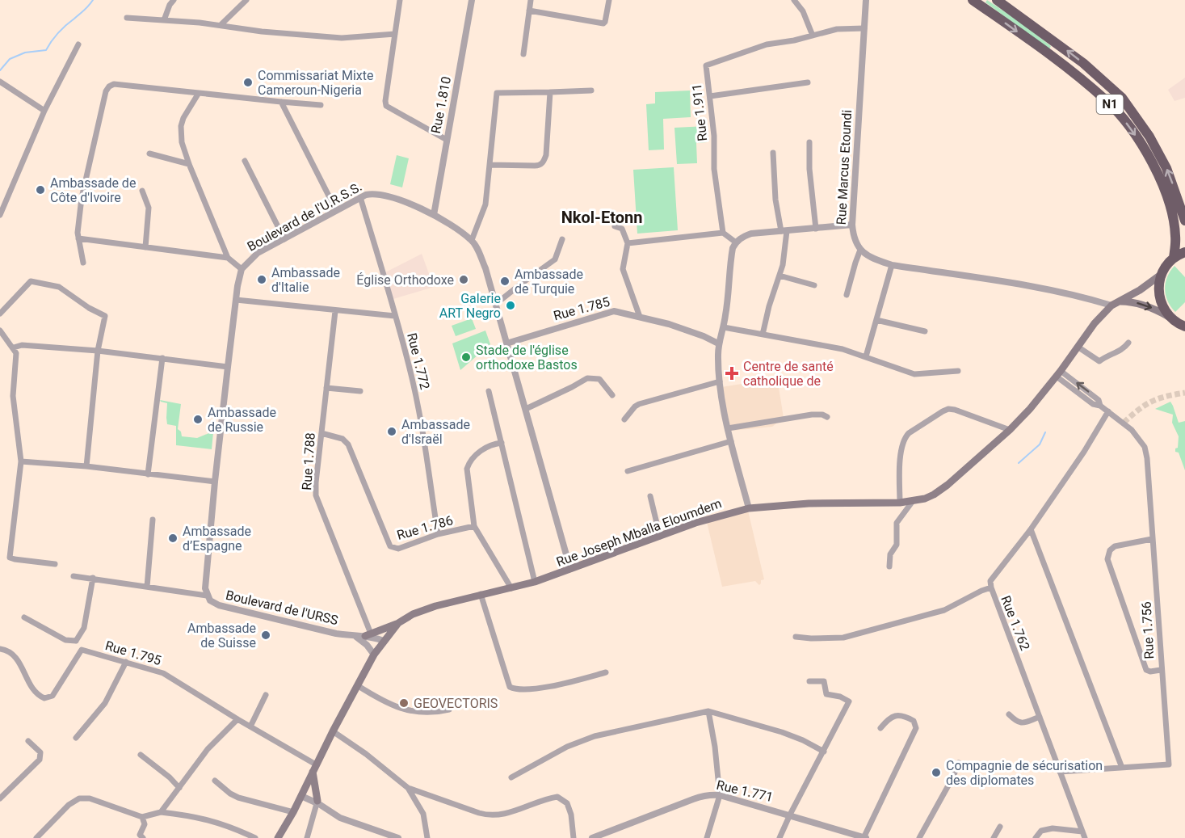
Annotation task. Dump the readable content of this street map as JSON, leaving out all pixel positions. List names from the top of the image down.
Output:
{
  "streets": {
    "highway": ["N1"],
    "main road": ["Rue Joseph Mballa Eloumdem"],
    "street": [
      "Rue 1.810",
      "Rue 1.911",
      "Rue Marcus Etoundi",
      "Boulevard de l'U.R.S.S.",
      "Rue 1.785",
      "Rue 1.772",
      "Rue 1.788",
      "Rue 1.786",
      "Boulevard de l'URSS",
      "Rue 1.762",
      "Rue 1.756",
      "Rue 1.795",
      "Rue 1.771"
    ]
  },
  "crossings": [
    ["Rue 1.810", "Boulevard de l'U.R.S.S."],
    ["Rue 1.911", "Rue Marcus Etoundi"],
    ["Boulevard de l'U.R.S.S.", "Rue 1.785"],
    ["Boulevard de l'U.R.S.S.", "Rue 1.772"],
    ["Boulevard de l'U.R.S.S.", "Rue Joseph Mballa Eloumdem"],
    ["Boulevard de l'U.R.S.S.", "Boulevard de l'URSS"],
    ["Rue 1.772", "Rue 1.786"],
    ["Rue 1.788", "Rue 1.786"],
    ["Rue 1.788", "Boulevard de l'URSS"],
    ["Rue 1.786", "Rue Joseph Mballa Eloumdem"],
    ["Rue Joseph Mballa Eloumdem", "Boulevard de l'URSS"],
    ["Rue Joseph Mballa Eloumdem", "Rue 1.756"],
    ["Rue Joseph Mballa Eloumdem", "Rue 1.795"],
    ["Rue 1.762", "Rue 1.756"]
  ],
  "districts": ["Nkol-Etonn"],
  "places": {
    "other": [
      "Commissariat Mixte Cameroun-Nigeria",
      "Ambassade de Côte d'Ivoire",
      "Ambassade d'Italie",
      "Église Orthodoxe",
      "Ambassade de Turquie",
      "Galerie ART Negro",
      "Stade de l'église orthodoxe Bastos",
      "Ambassade de Russie",
      "Ambassade d'Israël",
      "Ambassade d’Espagne",
      "Ambassade de Suisse",
      "GEOVECTORIS",
      "Compagnie de sécurisation des diplomates"
    ],
    "health": ["Centre de santé catholique de"]
  }
}
